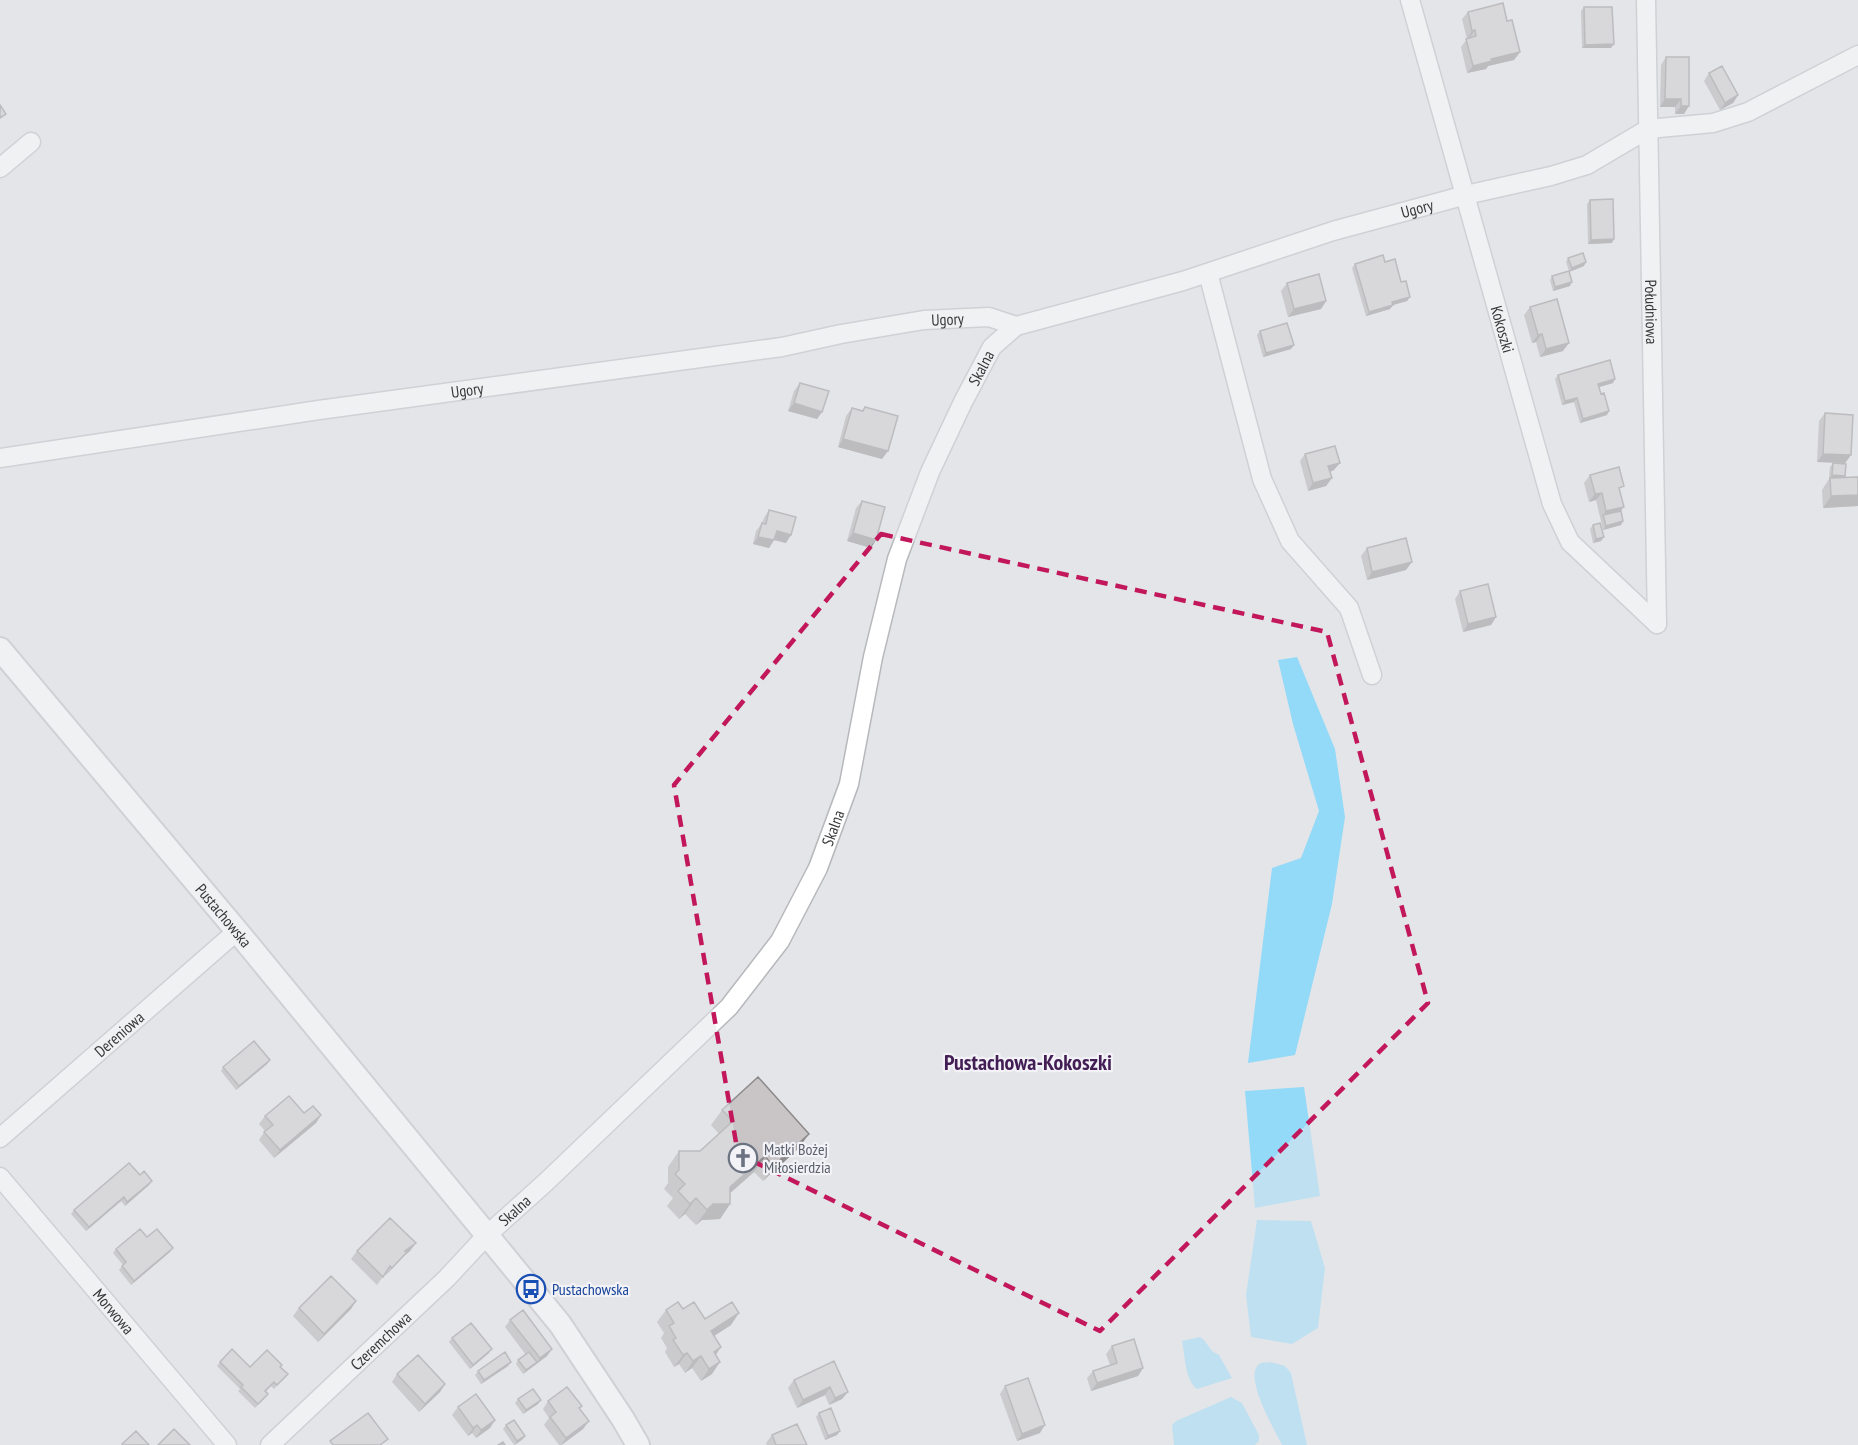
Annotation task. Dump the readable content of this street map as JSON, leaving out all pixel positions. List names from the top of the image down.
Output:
{
  "streets": {
    "street": [
      "Ugory",
      "Południowa",
      "Kokoszki",
      "Skalna",
      "Pustachowska",
      "Dereniowa",
      "Morwowa",
      "Czeremchowa"
    ]
  },
  "crossings": [
    ["Ugory", "Południowa"],
    ["Ugory", "Kokoszki"],
    ["Ugory", "Skalna"],
    ["Południowa", "Kokoszki"],
    ["Skalna", "Pustachowska"],
    ["Skalna", "Czeremchowa"],
    ["Pustachowska", "Dereniowa"],
    ["Pustachowska", "Czeremchowa"]
  ],
  "districts": ["Pustachowa-Kokoszki"],
  "places": {
    "church": ["Matki Bożej Miłosierdzia"],
    "bus stop": ["Pustachowska"]
  }
}
